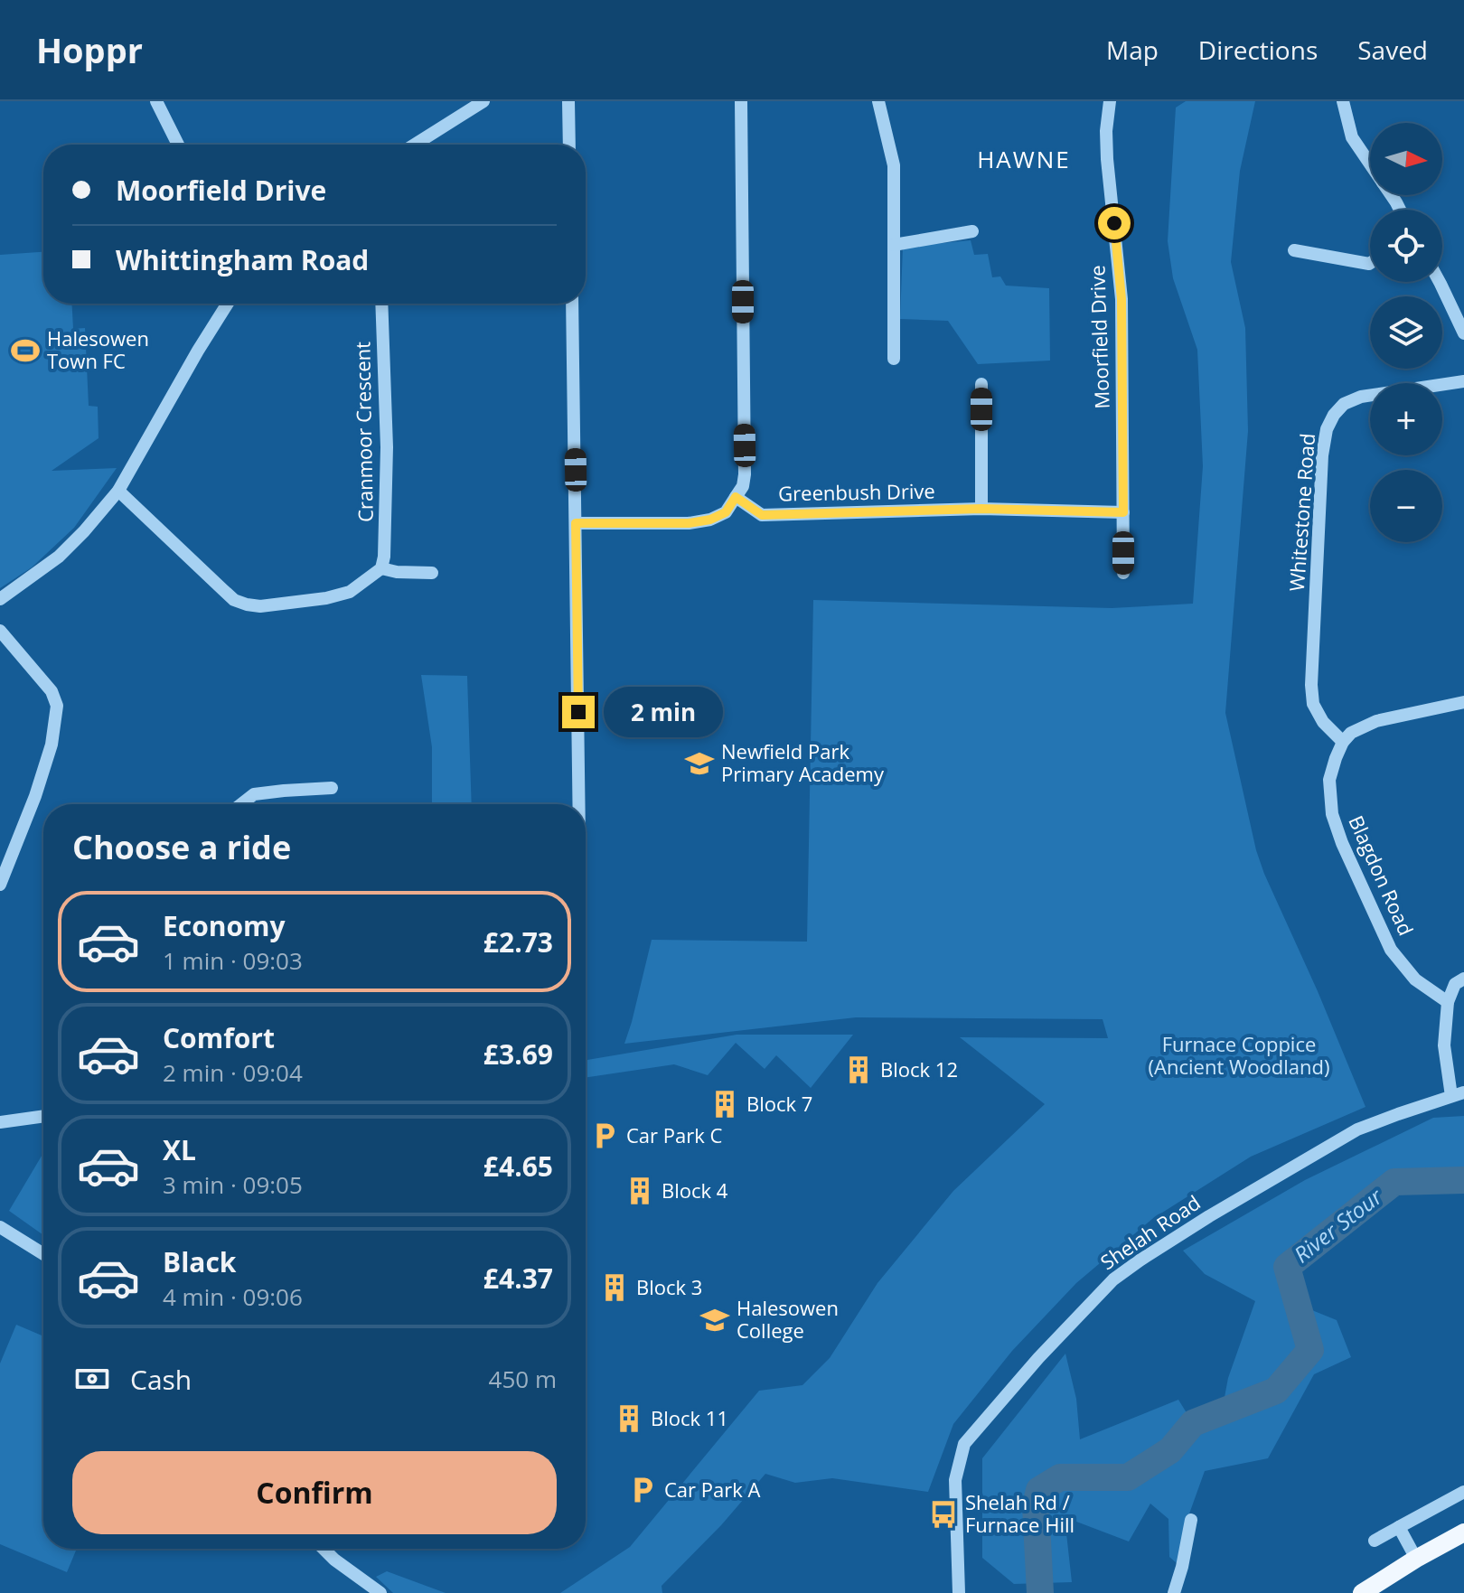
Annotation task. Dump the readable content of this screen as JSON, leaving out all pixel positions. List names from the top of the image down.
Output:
{
  "streets": {
    "street": [
      "Moorfield Drive",
      "Cranmoor Crescent",
      "Greenbush Drive",
      "Whitestone Road",
      "Blagdon Road",
      "Shelah Road"
    ]
  },
  "crossings": [
    ["Moorfield Drive", "Greenbush Drive"],
    ["Whitestone Road", "Blagdon Road"]
  ],
  "districts": ["HAWNE"],
  "water": ["River Stour"],
  "parks": ["Furnace Coppice (Ancient Woodland)"],
  "places": {
    "sports": ["Halesowen Town FC"],
    "school or university": ["Newfield Park Primary Academy", "Halesowen College"],
    "building": [
      "Block 12",
      "Block 7",
      "Block 4",
      "Block 3",
      "Block 11"
    ],
    "parking": ["Car Park C", "Car Park A"],
    "bus stop": ["Shelah Rd / Furnace Hill"]
  },
  "north": "right",
  "page": {
    "header": "Hoppr",
    "nav": ["Map", "Directions", "Saved"],
    "map_buttons": ["+", "−"],
    "banner": ["Moorfield Drive", "Whittingham Road"],
    "bubble": "2 min",
    "heading": "Choose a ride",
    "list": [
      {
        "name": "Economy",
        "note": "1 min · 09:03",
        "value": "£2.73"
      },
      {
        "name": "Comfort",
        "note": "2 min · 09:04",
        "value": "£3.69"
      },
      {
        "name": "XL",
        "note": "3 min · 09:05",
        "value": "£4.65"
      },
      {
        "name": "Black",
        "note": "4 min · 09:06",
        "value": "£4.37"
      }
    ],
    "pay": ["Cash", "450 m"],
    "buttons": "Confirm"
  }
}
